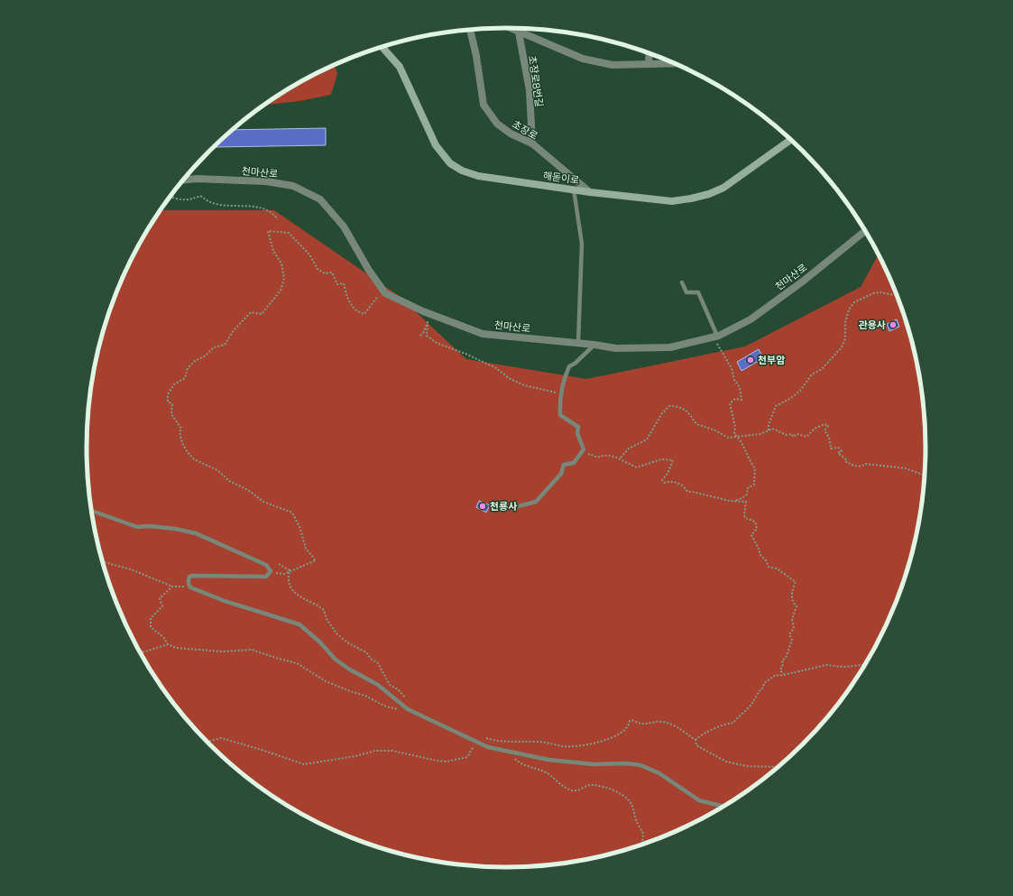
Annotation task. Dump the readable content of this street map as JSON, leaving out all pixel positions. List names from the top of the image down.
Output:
{
  "streets": {
    "main road": ["해돋이로"],
    "street": ["초장로8번길", "초장로", "천마산로"]
  },
  "crossings": [
    ["초장로8번길", "초장로"],
    ["초장로", "해돋이로"]
  ],
  "places": ["관용사", "천부암", "천룡사"]
}
